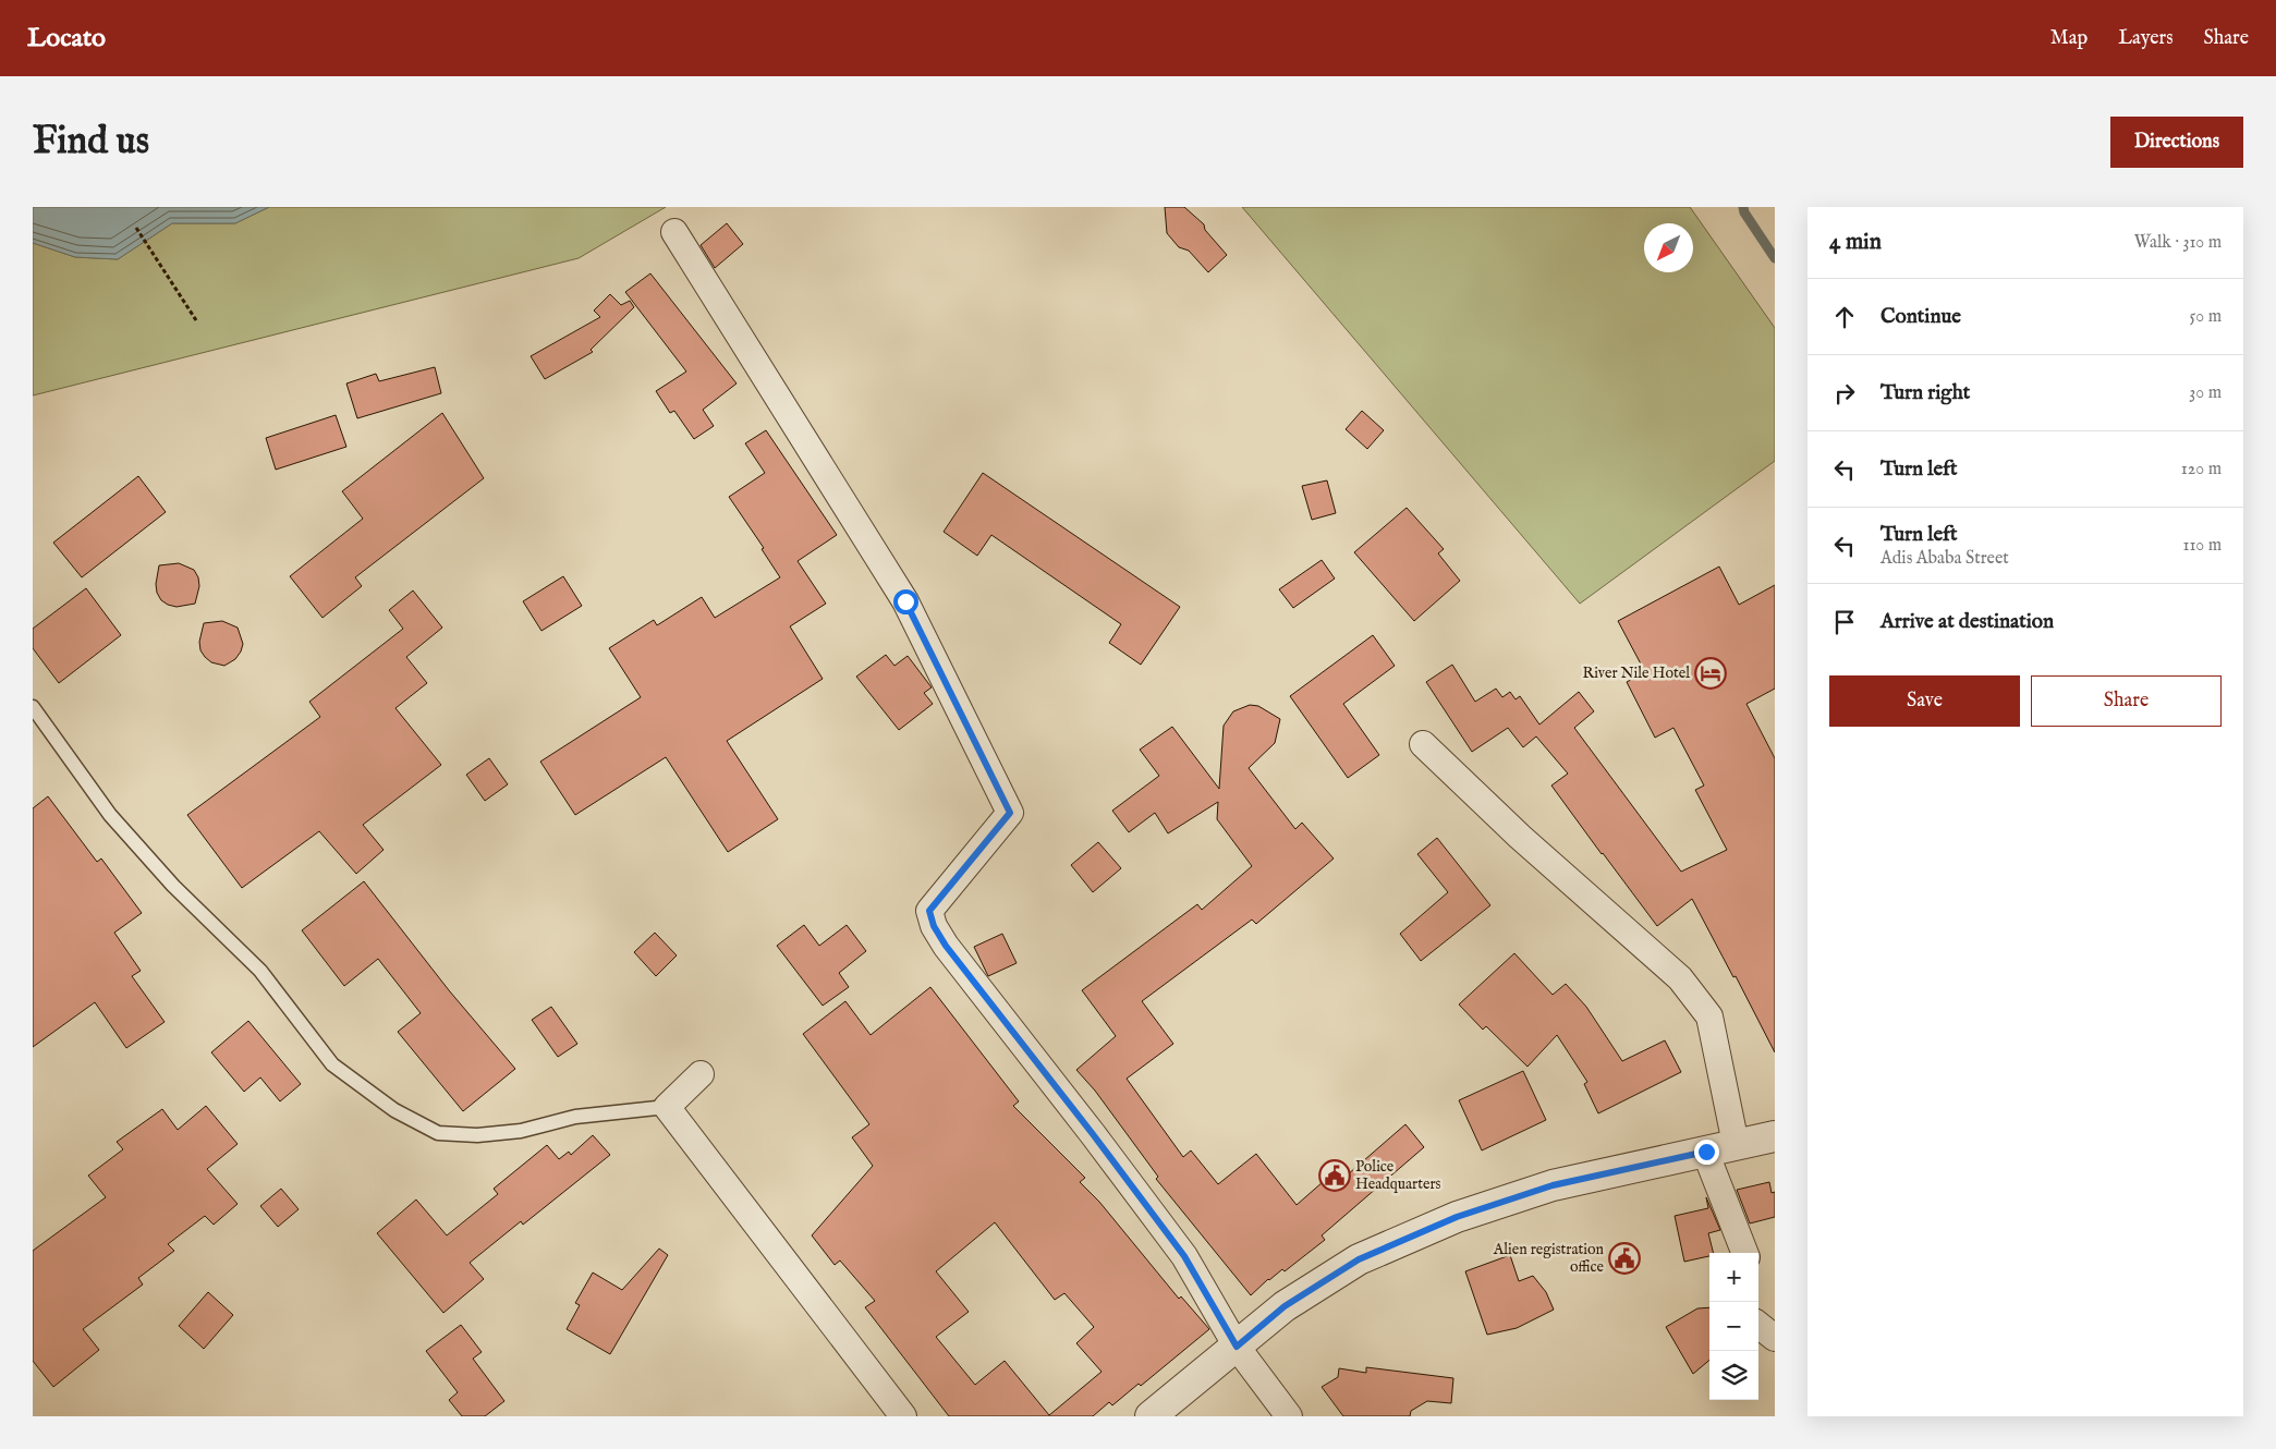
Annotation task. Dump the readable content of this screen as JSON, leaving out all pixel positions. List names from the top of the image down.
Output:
{
  "places": {
    "hotel": ["River Nile Hotel"],
    "public building": ["Police Headquarters", "Alien registration office"]
  },
  "north": "bottom left",
  "page": {
    "header": "Locato",
    "nav": ["Map", "Layers", "Share"],
    "buttons": [
      "Directions",
      ["Save", "Share"]
    ],
    "title": "Find us",
    "heading": ["4 min", "Walk · 310 m"],
    "list": [
      ["Continue", "50 m"],
      ["Turn right", "30 m"],
      ["Turn left", "120 m"],
      ["Turn left", "Adis Ababa Street", "110 m"],
      "Arrive at destination"
    ],
    "map_buttons": ["+", "−"]
  }
}
